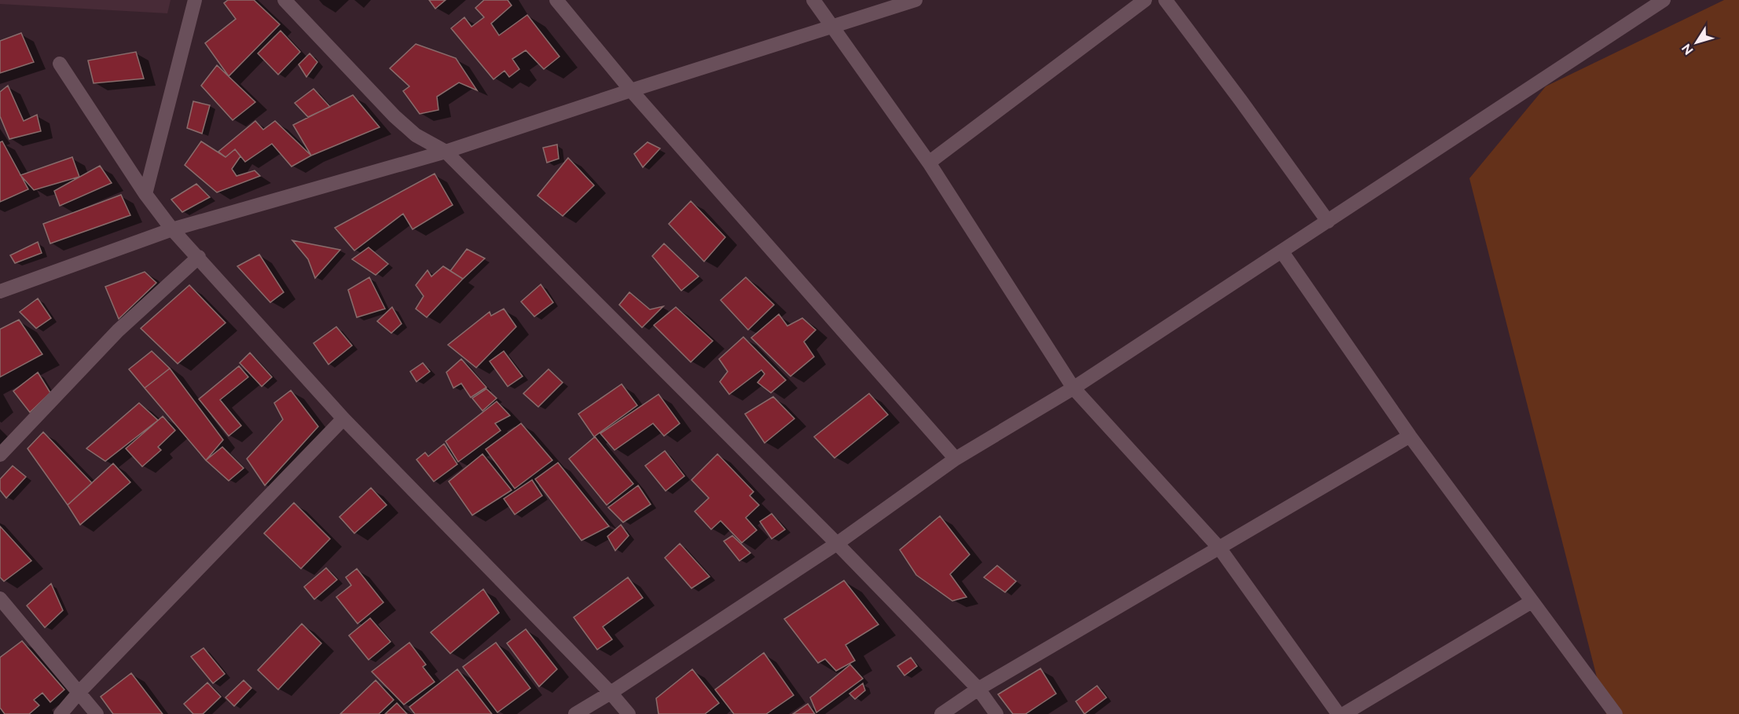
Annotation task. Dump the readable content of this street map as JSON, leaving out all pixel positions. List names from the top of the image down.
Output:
{
  "north": "bottom left"
}
